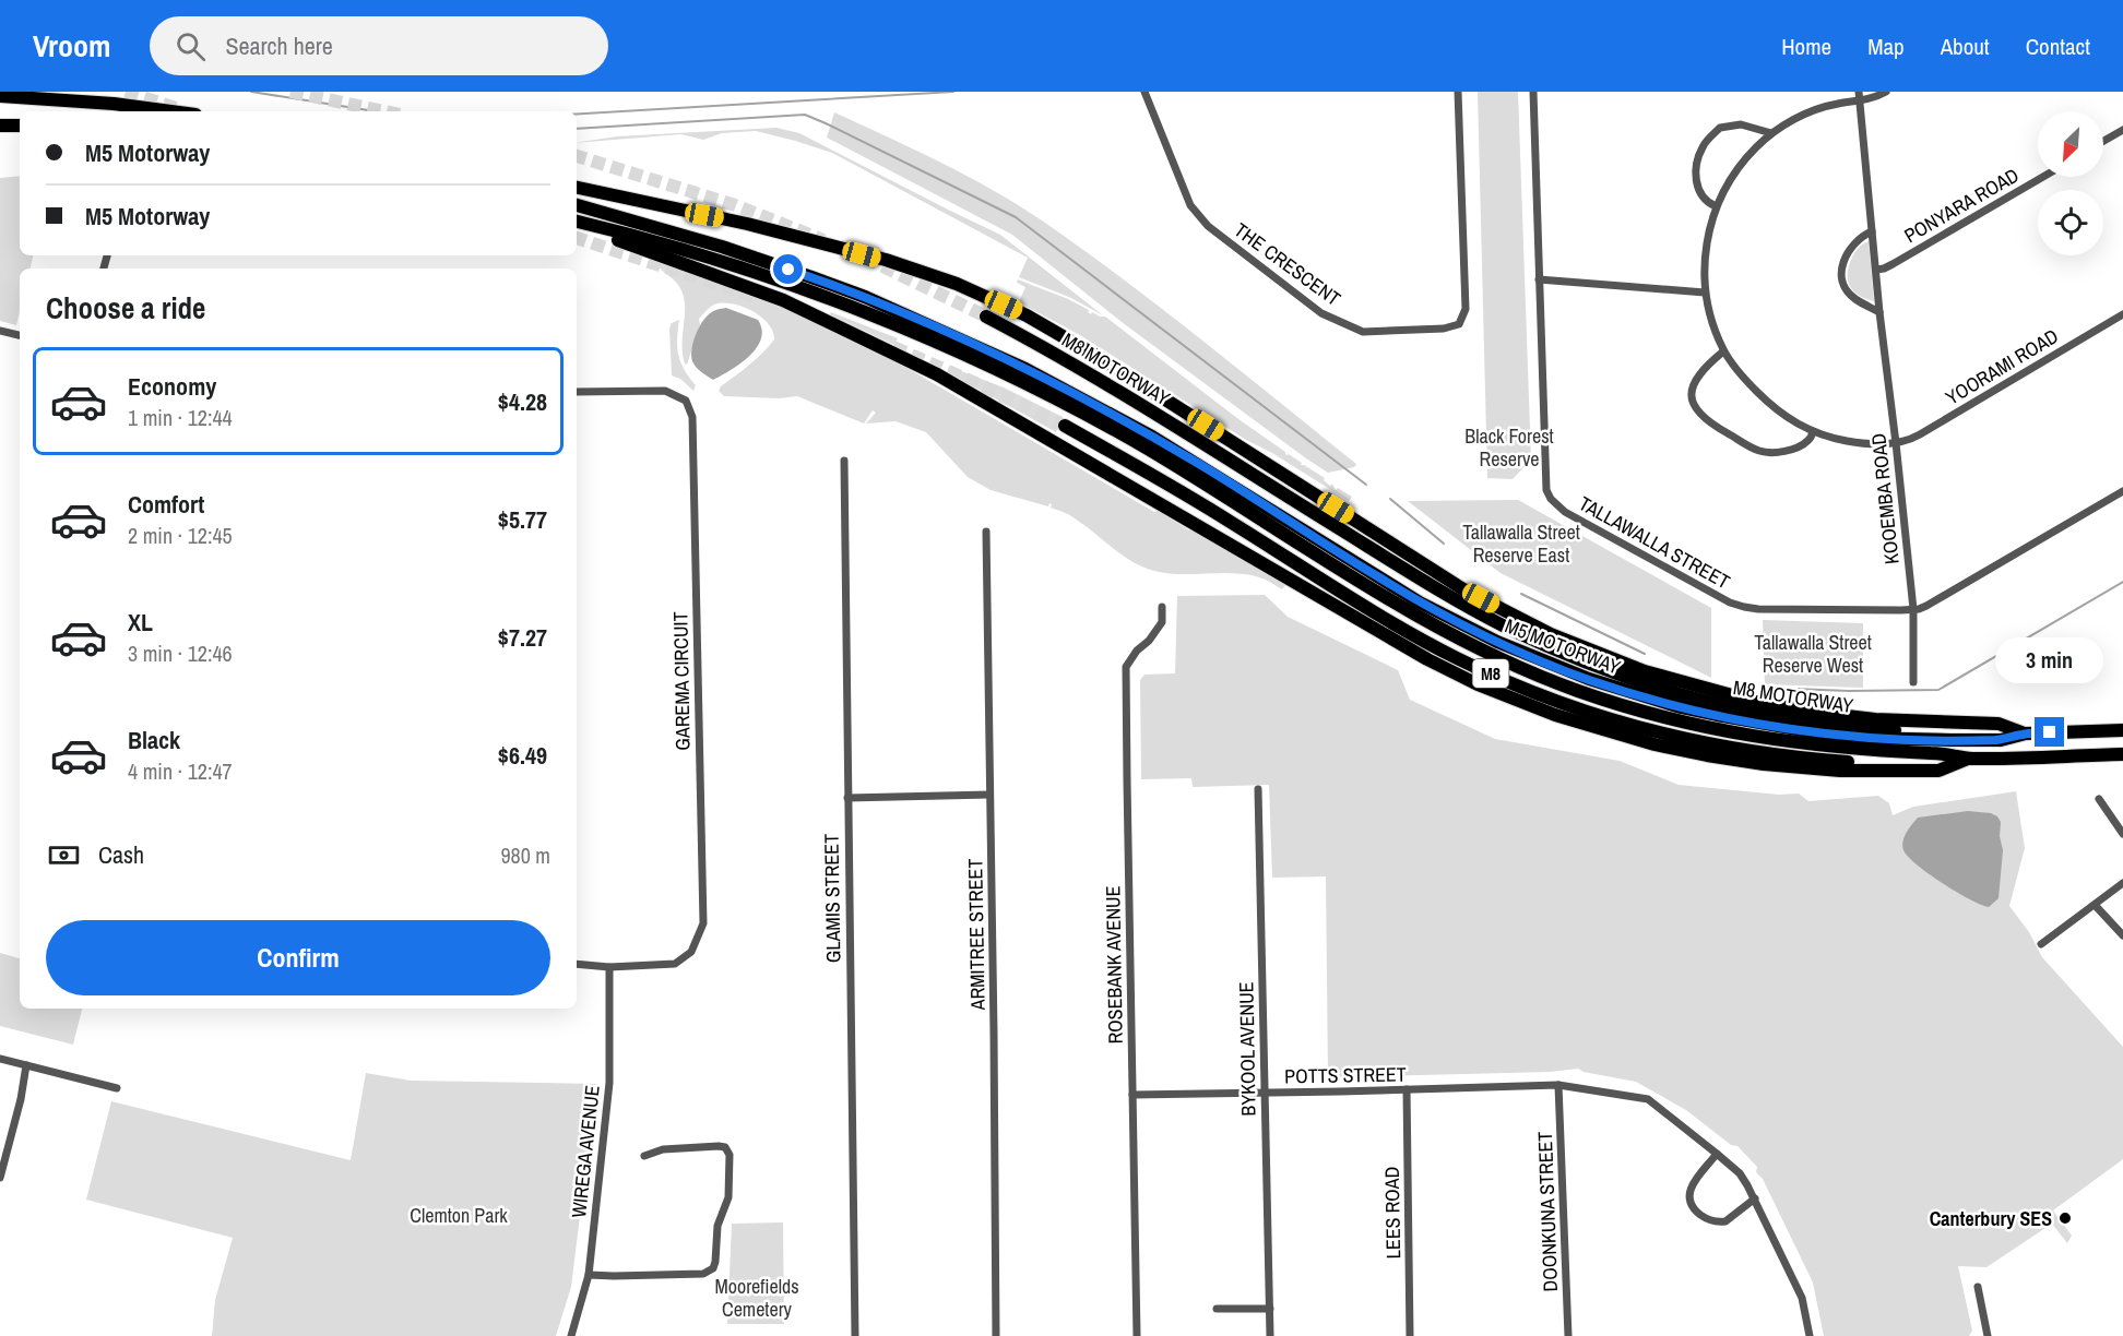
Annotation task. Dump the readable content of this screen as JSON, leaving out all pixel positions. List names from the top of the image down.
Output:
{
  "streets": {
    "highway": ["M8 MOTORWAY", "M5 MOTORWAY", "M8"],
    "street": [
      "PONYARA ROAD",
      "THE CRESCENT",
      "YOORAMI ROAD",
      "KOOEMBA ROAD",
      "TALLAWALLA STREET",
      "GAREMA CIRCUIT",
      "GLAMIS STREET",
      "ARMITREE STREET",
      "ROSEBANK AVENUE",
      "BYKOOL AVENUE",
      "POTTS STREET",
      "WIREGA AVENUE",
      "DOONKUNA STREET",
      "LEES ROAD"
    ]
  },
  "crossings": [
    ["PONYARA ROAD", "KOOEMBA ROAD"],
    ["YOORAMI ROAD", "KOOEMBA ROAD"],
    ["M8 MOTORWAY", "M5 MOTORWAY"],
    ["KOOEMBA ROAD", "TALLAWALLA STREET"],
    ["M5 MOTORWAY", "M8"],
    ["GAREMA CIRCUIT", "WIREGA AVENUE"],
    ["ROSEBANK AVENUE", "POTTS STREET"],
    ["BYKOOL AVENUE", "POTTS STREET"],
    ["POTTS STREET", "DOONKUNA STREET"],
    ["POTTS STREET", "LEES ROAD"]
  ],
  "parks": [
    "Black Forest Reserve",
    "Tallawalla Street Reserve East",
    "Tallawalla Street Reserve West",
    "Clemton Park",
    "Moorefields Cemetery"
  ],
  "places": ["Canterbury SES"],
  "north": "bottom left",
  "page": {
    "header": "Vroom",
    "search": "Search here",
    "nav": [
      "Home",
      "Map",
      "About",
      "Contact"
    ],
    "banner": ["M5 Motorway", "M5 Motorway"],
    "heading": "Choose a ride",
    "list": [
      {
        "name": "Economy",
        "note": "1 min · 12:44",
        "value": "$4.28"
      },
      {
        "name": "Comfort",
        "note": "2 min · 12:45",
        "value": "$5.77"
      },
      {
        "name": "XL",
        "note": "3 min · 12:46",
        "value": "$7.27"
      },
      {
        "name": "Black",
        "note": "4 min · 12:47",
        "value": "$6.49"
      }
    ],
    "bubble": "3 min",
    "pay": ["Cash", "980 m"],
    "buttons": "Confirm"
  }
}
